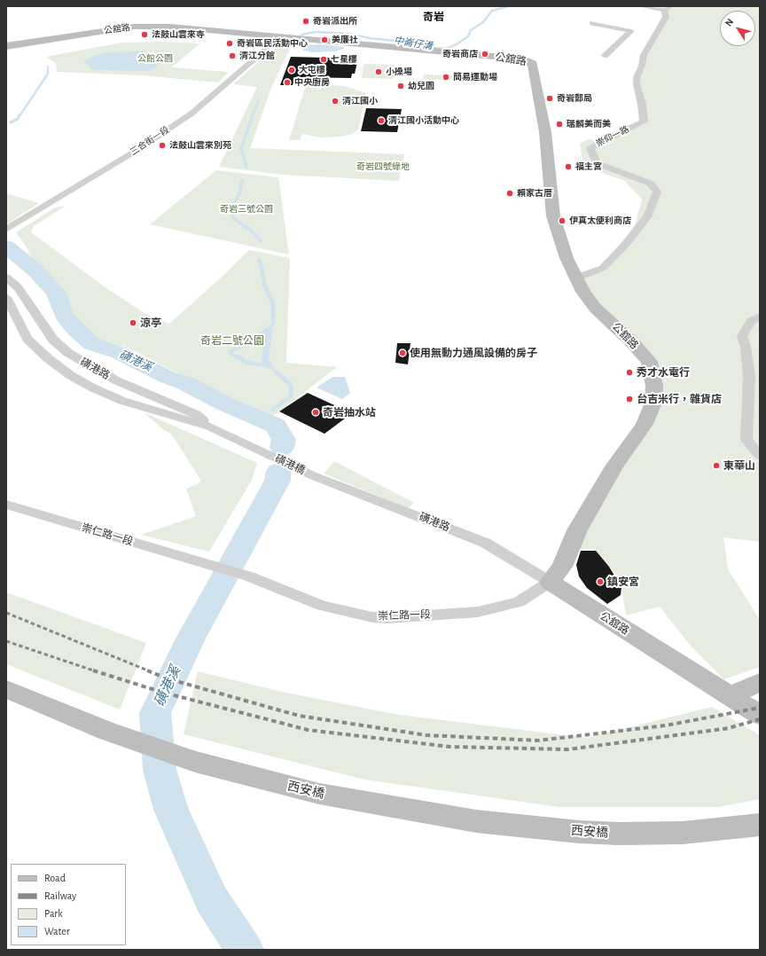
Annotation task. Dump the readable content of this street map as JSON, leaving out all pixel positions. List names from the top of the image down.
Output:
{
  "streets": {
    "street": [
      "公舘路",
      "崇仰一路",
      "三合街一段",
      "磺港路",
      "磺港橋",
      "崇仁路一段",
      "西安橋"
    ]
  },
  "crossings": [
    ["公舘路", "崇仰一路"],
    ["公舘路", "三合街一段"],
    ["公舘路", "磺港路"],
    ["公舘路", "崇仁路一段"],
    ["磺港路", "磺港橋"],
    ["磺港路", "崇仁路一段"]
  ],
  "districts": ["奇岩"],
  "water": ["中崙仔溝", "磺港溪"],
  "parks": [
    "公館公園",
    "奇岩四號綠地",
    "奇岩三號公園",
    "奇岩二號公園"
  ],
  "places": [
    "奇岩派出所",
    "法鼓山雲來寺",
    "美廉社",
    "奇岩區民活動中心",
    "奇岩商店",
    "清江分館",
    "七星樓",
    "大屯樓",
    "小操場",
    "簡易運動場",
    "中央廚房",
    "幼兒園",
    "奇岩郵局",
    "清江國小",
    "清江國小活動中心",
    "瑞麟美而美",
    "法鼓山雲來別苑",
    "福主宮",
    "賴家古厝",
    "伊真太便利商店",
    "涼亭",
    "使用無動力通風設備的房子",
    "秀才水電行",
    "台吉米行，雜貨店",
    "奇岩抽水站",
    "東華山",
    "鎮安宮"
  ],
  "legend": [
    "Road",
    "Railway",
    "Park",
    "Water"
  ],
  "north": "top left"
}
